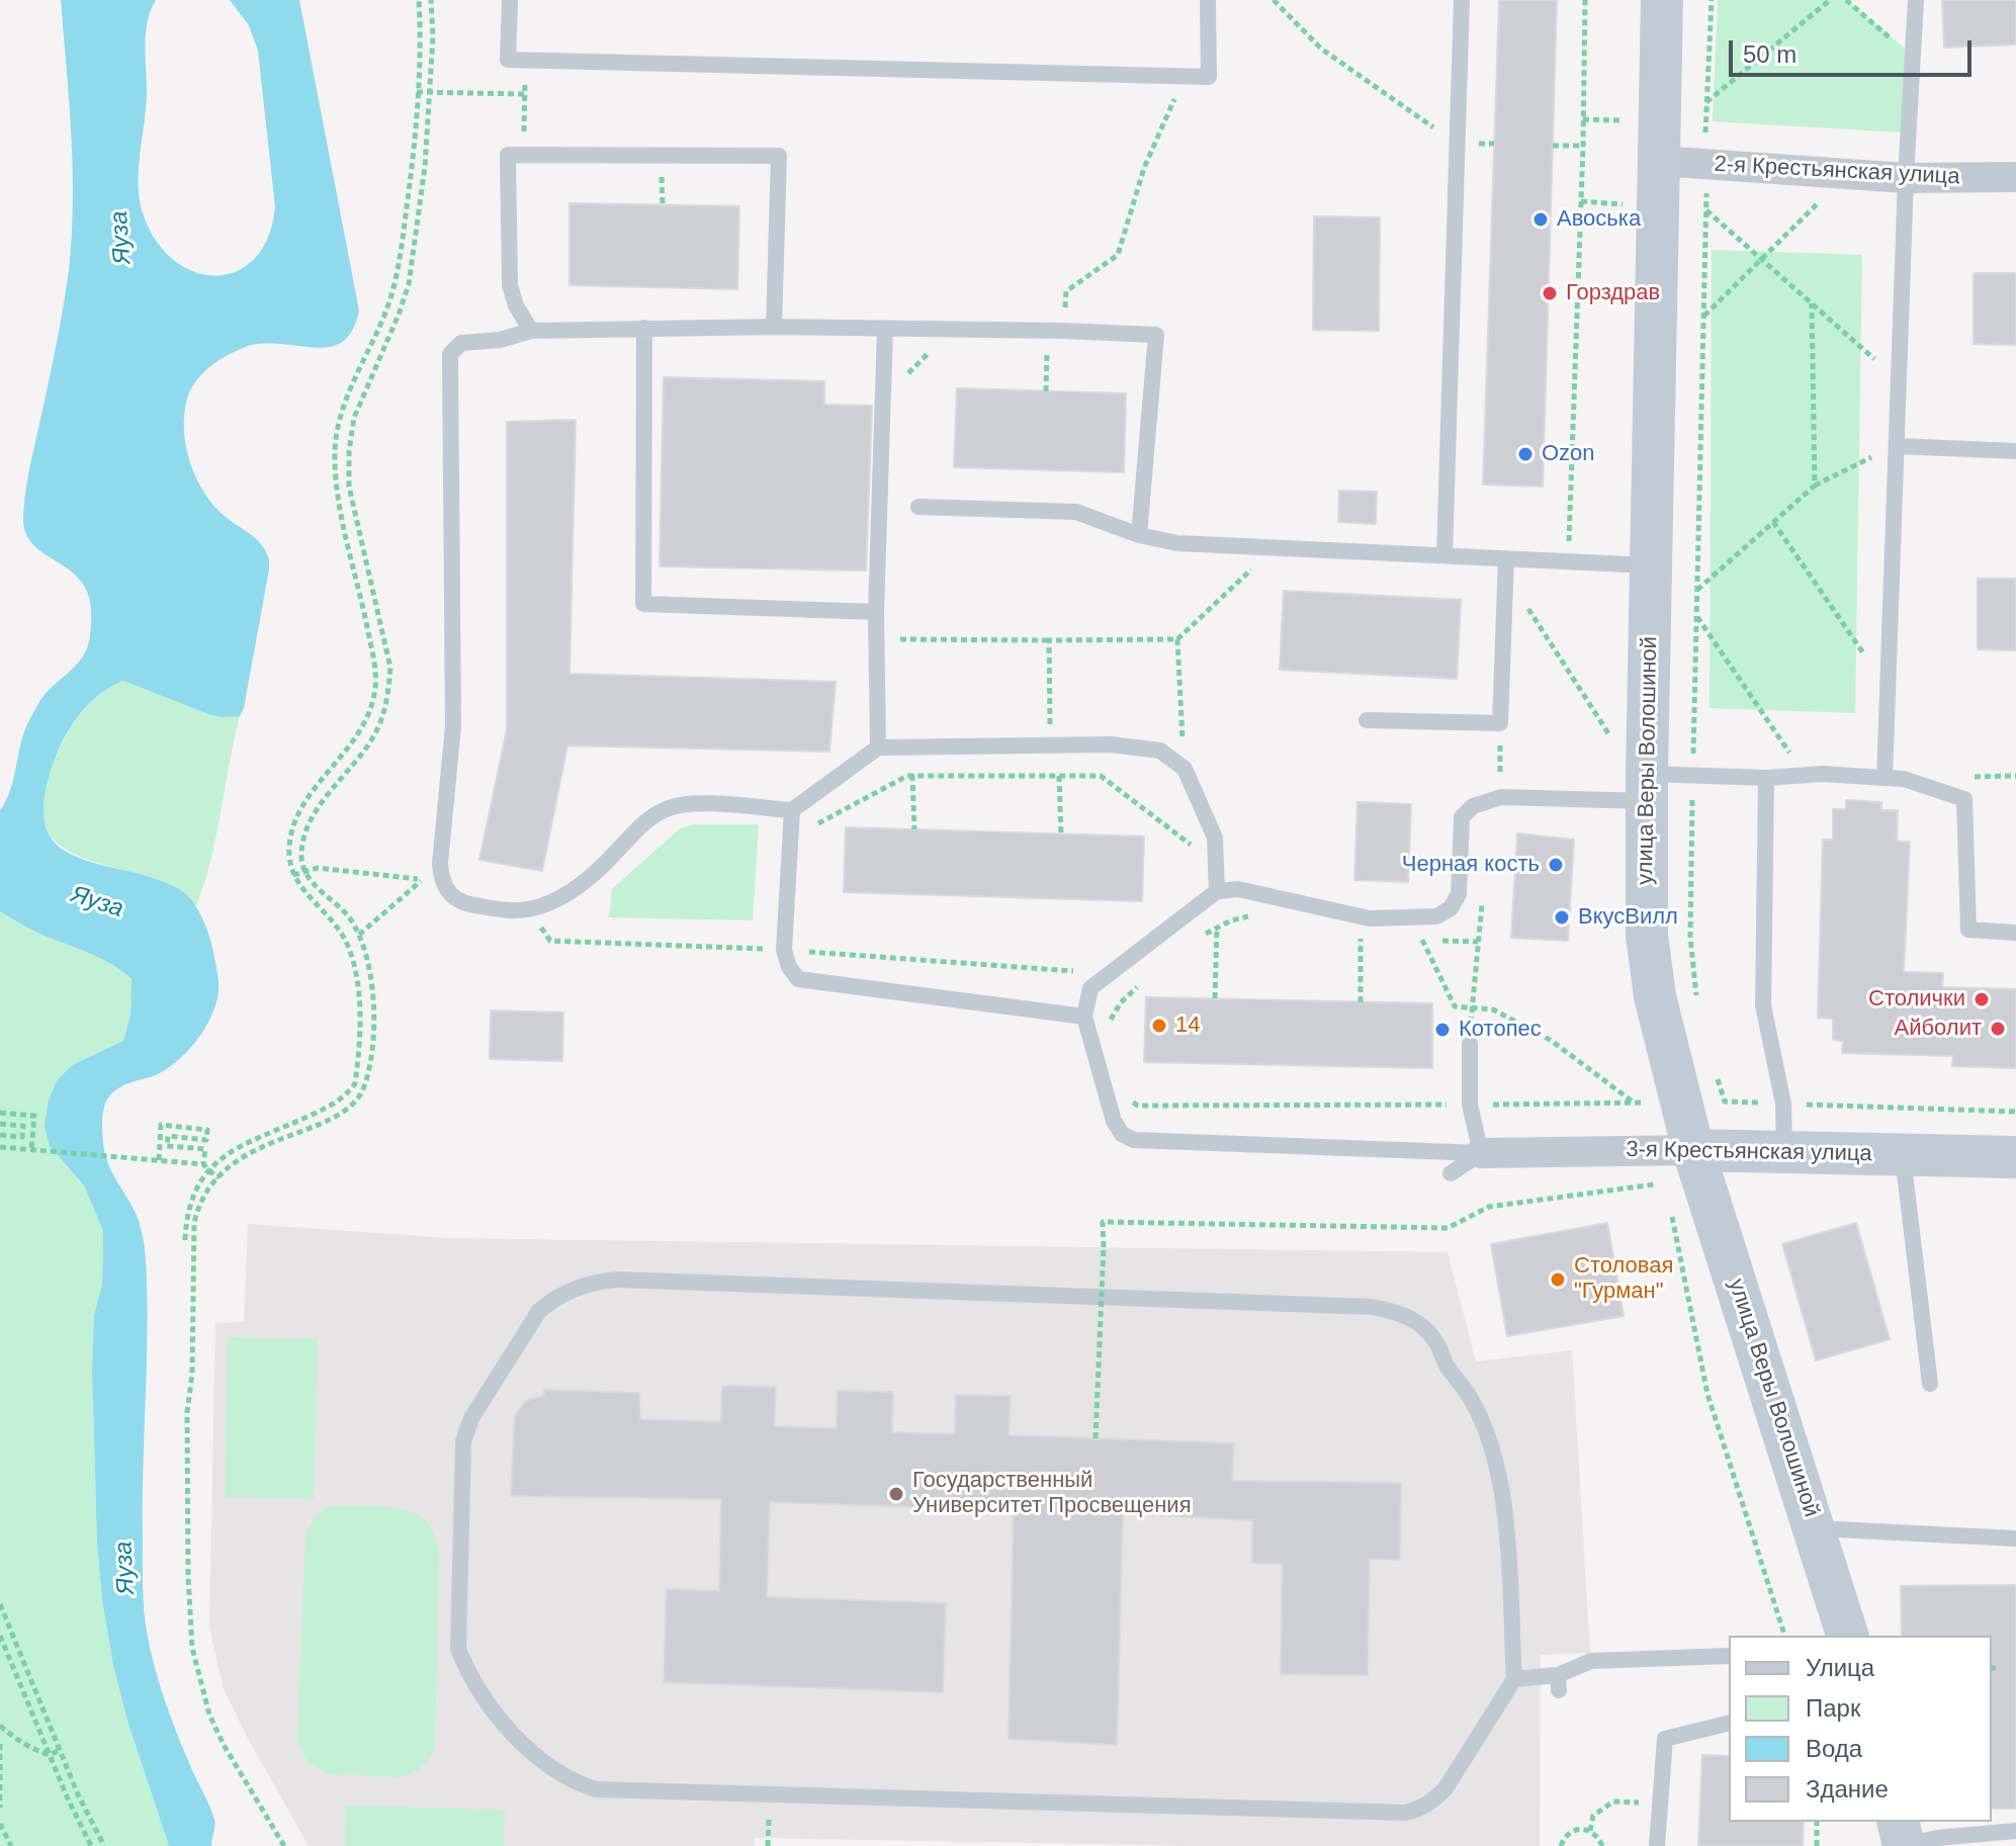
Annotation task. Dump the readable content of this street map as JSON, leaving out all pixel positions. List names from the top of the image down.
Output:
{
  "streets": {
    "street": ["2-я Крестьянская улица", "улица Веры Волошиной", "3-я Крестьянская улица"]
  },
  "crossings": [
    ["2-я Крестьянская улица", "улица Веры Волошиной"],
    ["улица Веры Волошиной", "3-я Крестьянская улица"]
  ],
  "water": ["Яуза"],
  "places": [
    "Авоська",
    "Горздрав",
    "Ozon",
    "Черная кость",
    "ВкусВилл",
    "Столички",
    "14",
    "Айболит",
    "Котопес",
    "Столовая \"Гурман\"",
    "Государственный Университет Просвещения"
  ],
  "legend": [
    "Улица",
    "Парк",
    "Вода",
    "Здание"
  ],
  "scale_bar": "50 m"
}
